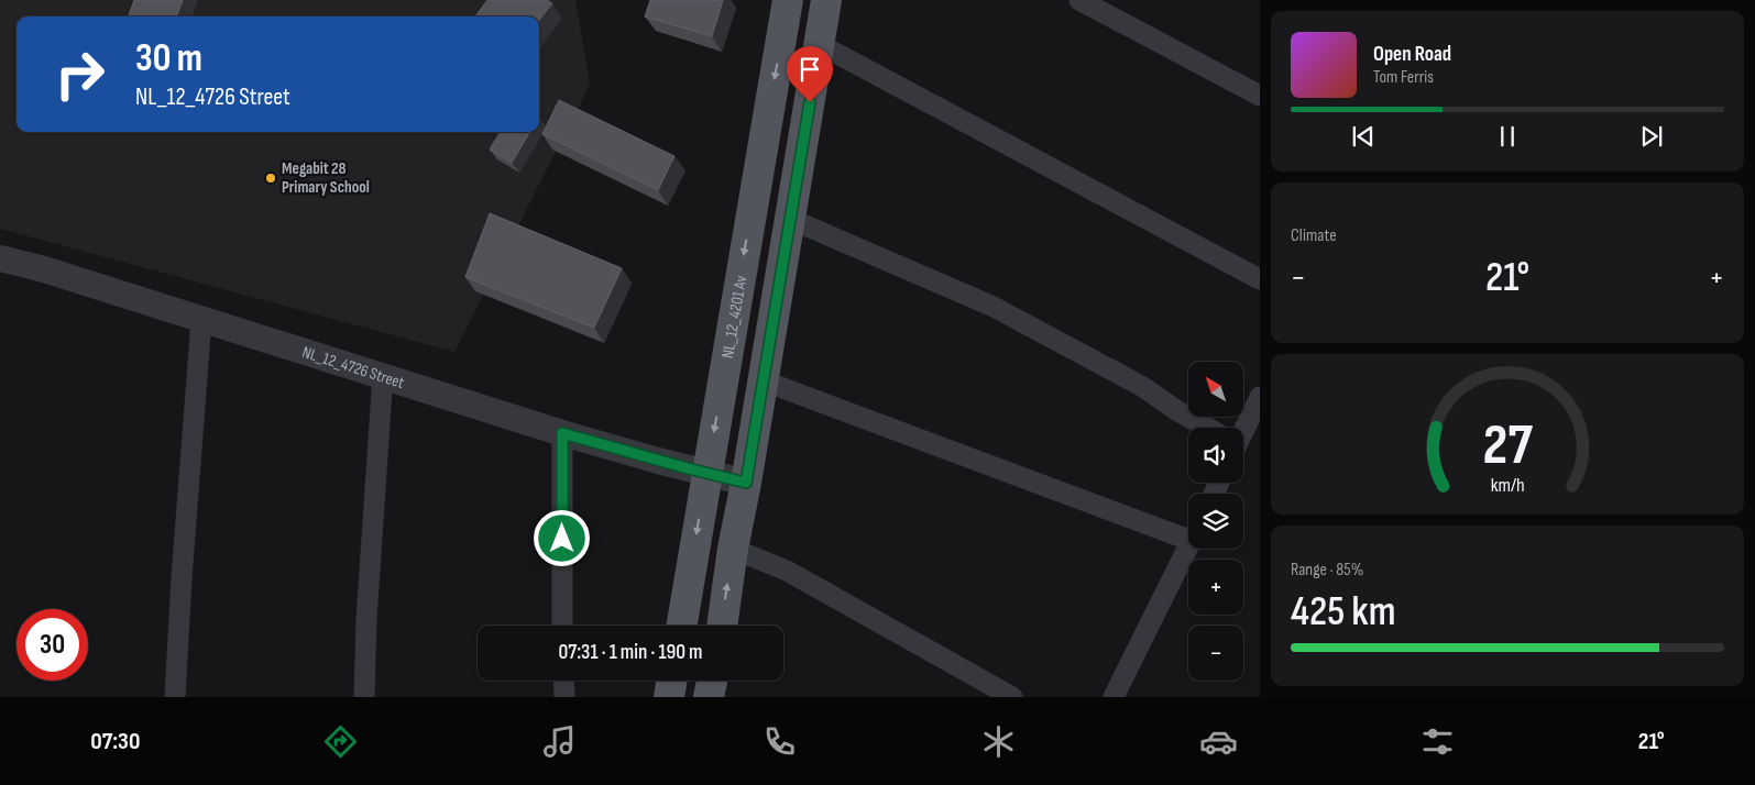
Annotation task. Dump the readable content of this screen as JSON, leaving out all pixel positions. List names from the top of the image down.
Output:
{
  "streets": {
    "main road": ["NL_12_4201 Av"],
    "street": ["NL_12_4726 Street"]
  },
  "crossings": [
    ["NL_12_4201 Av", "NL_12_4726 Street"]
  ],
  "places": ["Megabit 28 Primary School"],
  "north": "top left",
  "page": {
    "turn": ["30 m", "NL_12_4726 Street"],
    "song": ["Open Road", "Tom Ferris"],
    "tile": [
      "Climate",
      ["Range · 85%", "425 km"]
    ],
    "heat": ["−", "21°", "+"],
    "map_buttons": ["+", "−"],
    "limit": "30",
    "trip": "07:31 · 1 min · 190 m",
    "tabs": ["07:30", "21°"],
    "gauge": ["27", "km/h"]
  }
}
